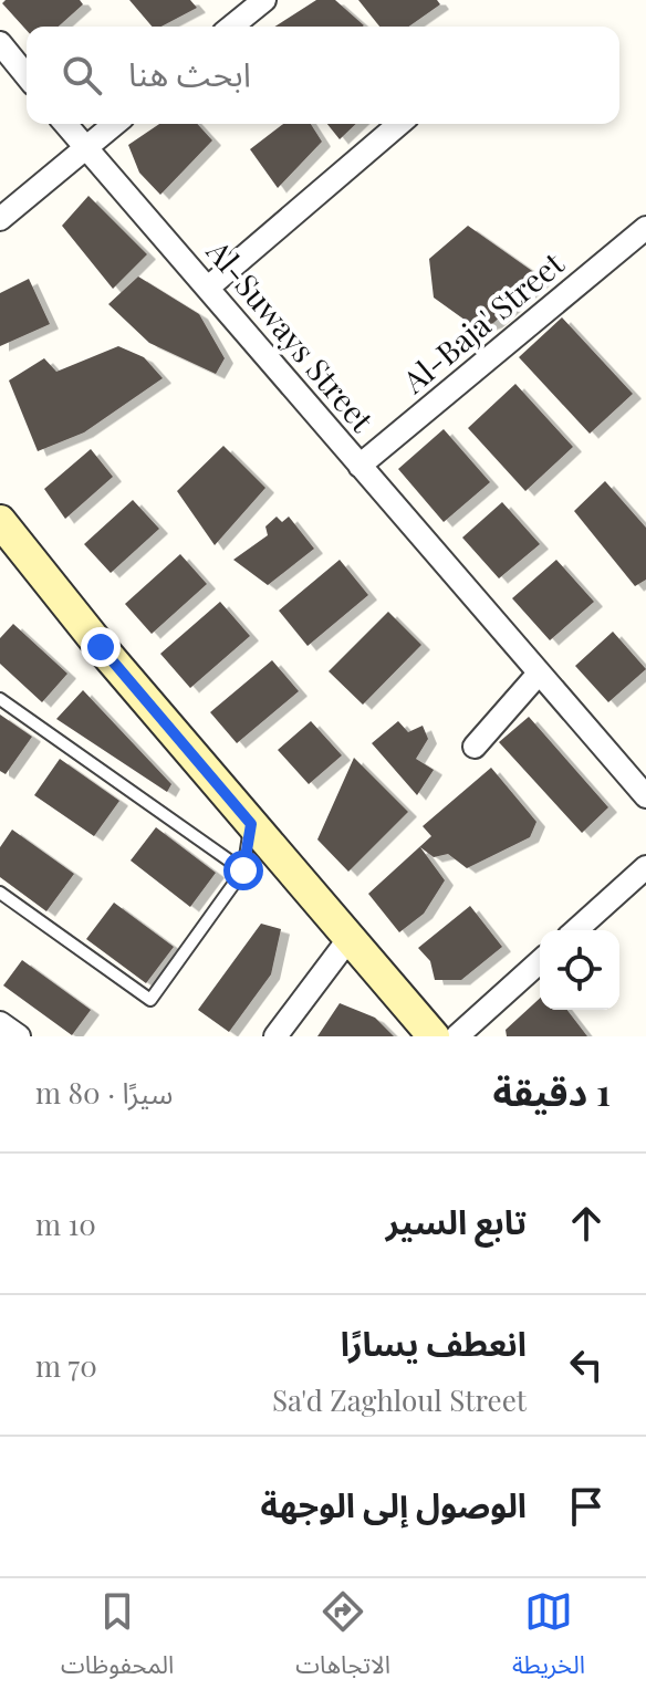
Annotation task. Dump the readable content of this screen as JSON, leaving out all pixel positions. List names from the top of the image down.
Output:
{
  "streets": {
    "street": ["Al-Baja' Street", "Al-Suways Street"]
  },
  "crossings": [
    ["Al-Baja' Street", "Al-Suways Street"]
  ],
  "page": {
    "search": "ابحث هنا",
    "heading": ["1 دقيقة", "سيرًا · 80 m"],
    "list": [
      ["تابع السير", "10 m"],
      ["انعطف يسارًا", "Sa'd Zaghloul Street", "70 m"],
      "الوصول إلى الوجهة"
    ],
    "nav": ["الخريطة", "الاتجاهات", "المحفوظات"]
  }
}
